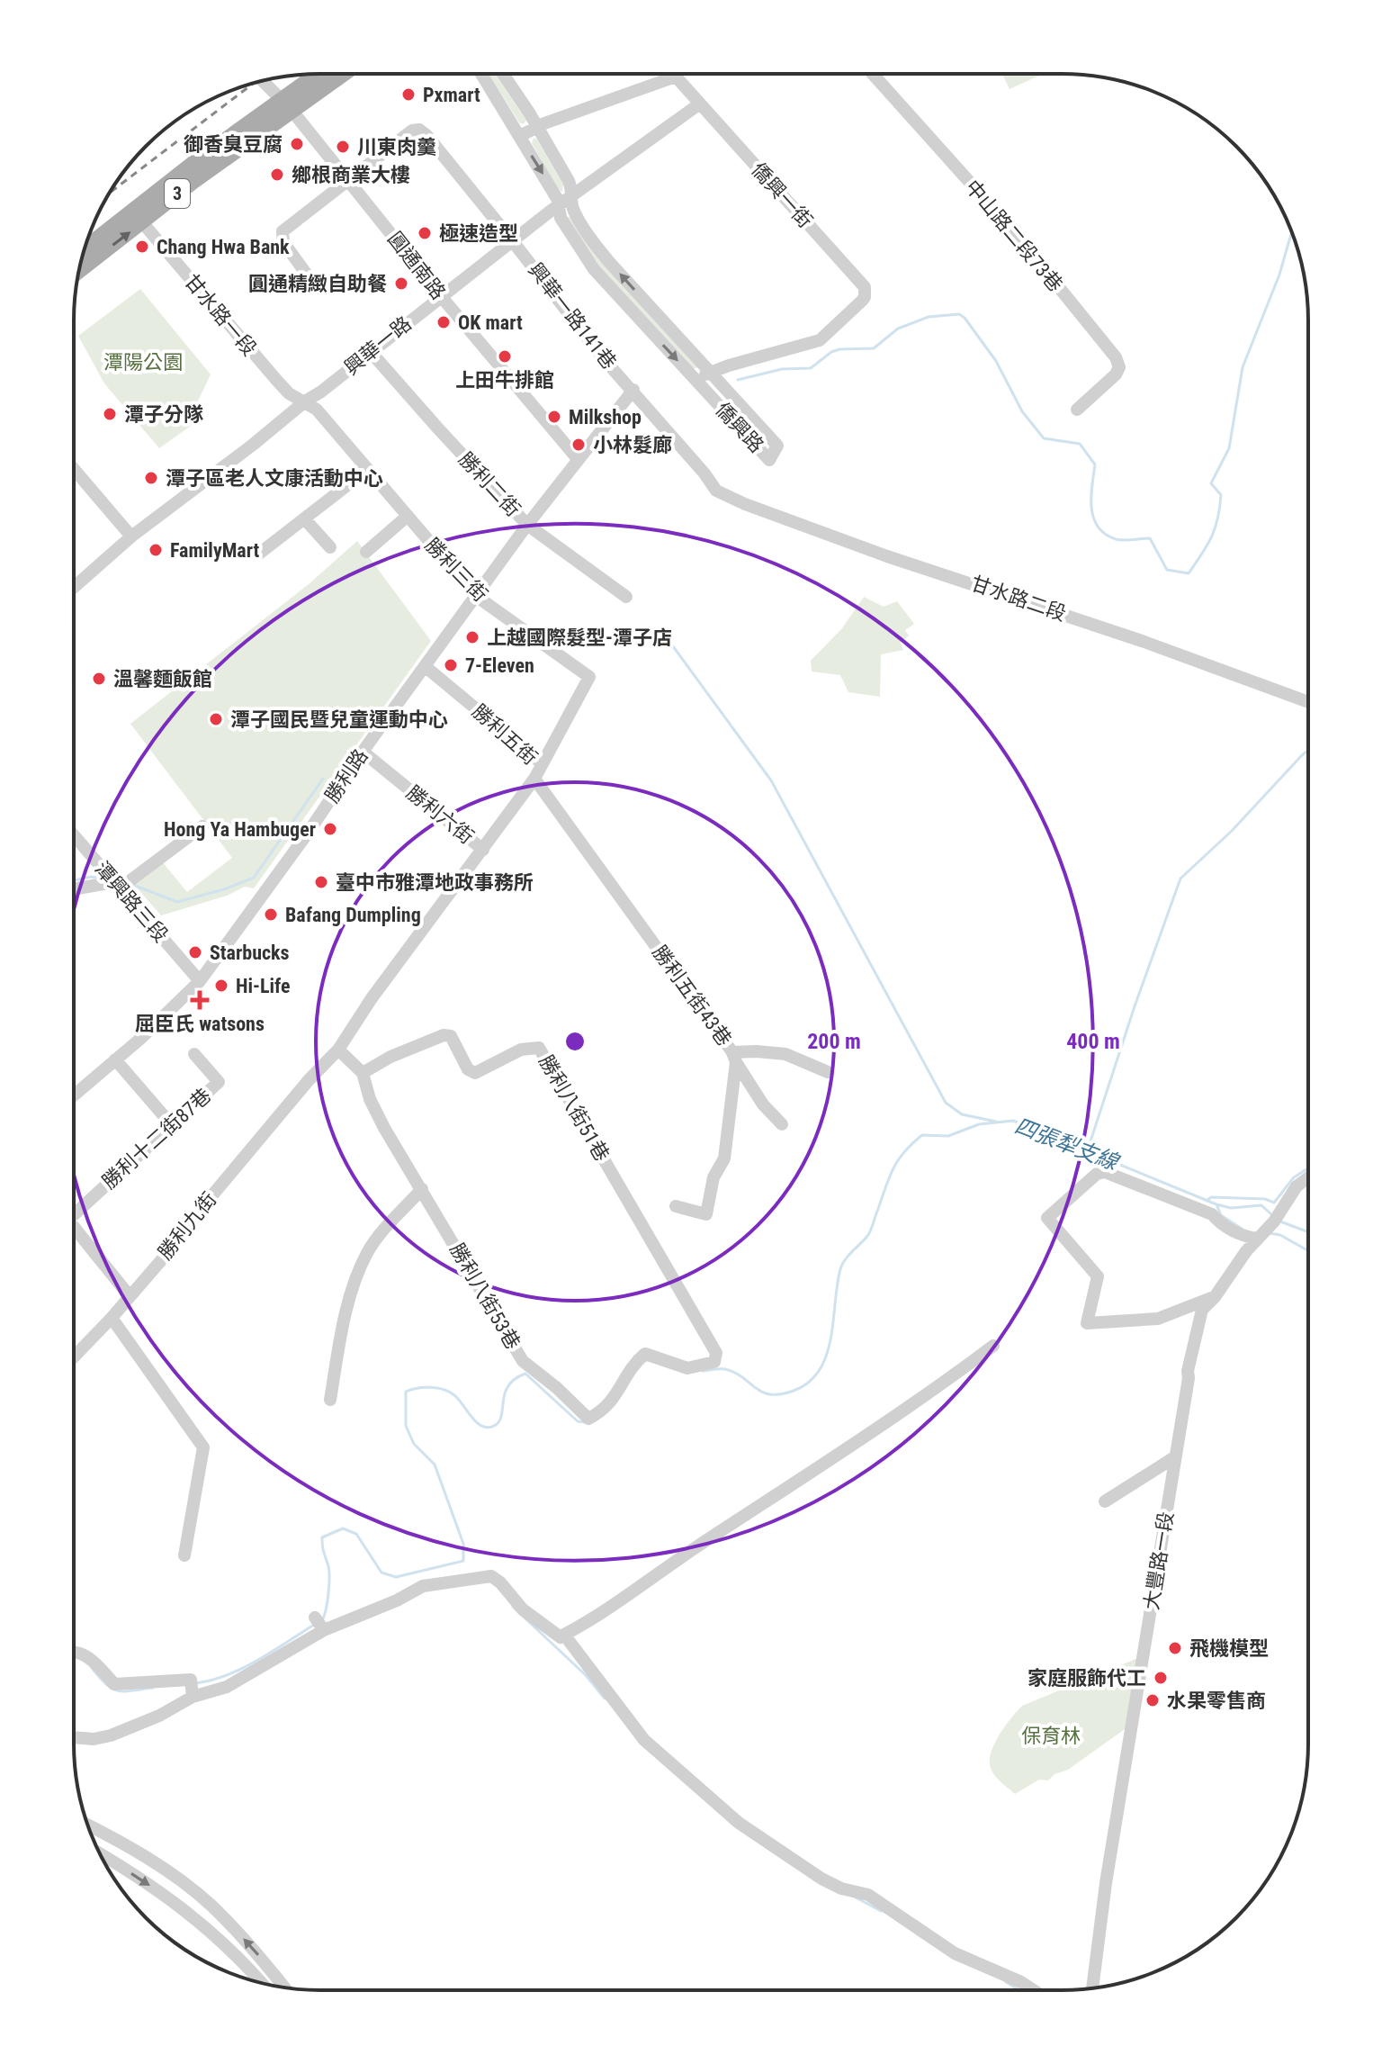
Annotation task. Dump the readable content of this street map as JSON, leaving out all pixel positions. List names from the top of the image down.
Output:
{
  "streets": {
    "main road": ["3"],
    "street": [
      "僑興一街",
      "中山路二段73巷",
      "圓通南路",
      "甘水路一段",
      "興華一路141巷",
      "興華一路",
      "僑興路",
      "勝利二街",
      "勝利三街",
      "甘水路二段",
      "勝利五街",
      "勝利路",
      "勝利六街",
      "潭興路三段",
      "勝利五街43巷",
      "勝利八街51巷",
      "勝利十二街87巷",
      "勝利九街",
      "勝利八街53巷",
      "大豐路一段"
    ]
  },
  "crossings": [
    ["3", "圓通南路"],
    ["3", "甘水路一段"],
    ["僑興一街", "興華一路"],
    ["僑興一街", "僑興路"],
    ["圓通南路", "興華一路141巷"],
    ["圓通南路", "興華一路"],
    ["圓通南路", "勝利路"],
    ["甘水路一段", "興華一路"],
    ["甘水路一段", "勝利三街"],
    ["興華一路141巷", "興華一路"],
    ["興華一路141巷", "甘水路二段"],
    ["興華一路141巷", "勝利路"],
    ["興華一路", "僑興路"],
    ["興華一路", "勝利二街"],
    ["興華一路", "勝利三街"],
    ["勝利二街", "勝利路"],
    ["勝利三街", "勝利五街"],
    ["勝利三街", "勝利路"],
    ["勝利五街", "勝利路"],
    ["勝利五街", "勝利六街"],
    ["勝利五街", "勝利五街43巷"],
    ["勝利路", "勝利六街"],
    ["勝利路", "潭興路三段"],
    ["勝利六街", "勝利九街"],
    ["勝利八街51巷", "勝利八街53巷"],
    ["勝利九街", "勝利八街53巷"]
  ],
  "water": ["四張犁支線"],
  "parks": ["潭陽公園", "保育林"],
  "places": {
    "other": [
      "Pxmart",
      "御香臭豆腐",
      "川東肉羹",
      "鄉根商業大樓",
      "極速造型",
      "Chang Hwa Bank",
      "圓通精緻自助餐",
      "OK mart",
      "上田牛排館",
      "潭子分隊",
      "Milkshop",
      "小林髮廊",
      "潭子區老人文康活動中心",
      "FamilyMart",
      "上越國際髮型-潭子店",
      "7-Eleven",
      "溫馨麵飯館",
      "潭子國民暨兒童運動中心",
      "Hong Ya Hambuger",
      "臺中市雅潭地政事務所",
      "Bafang Dumpling",
      "Starbucks",
      "Hi-Life",
      "飛機模型",
      "家庭服飾代工",
      "水果零售商"
    ],
    "health": ["屈臣氏 watsons"]
  },
  "rings": ["200 m", "400 m"]
}
